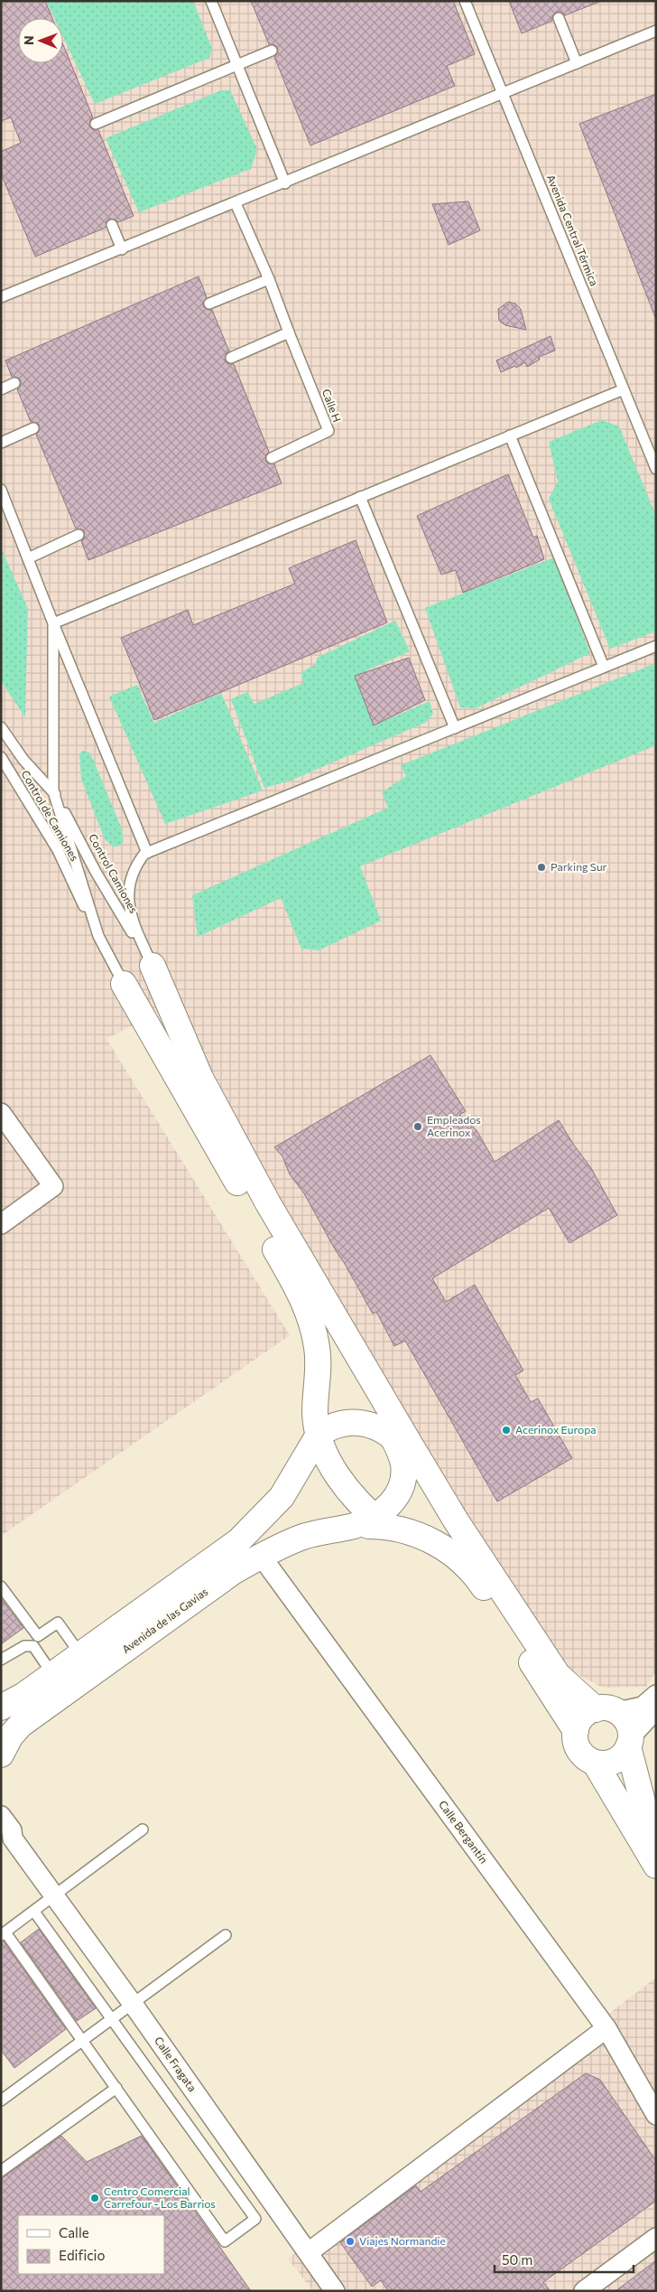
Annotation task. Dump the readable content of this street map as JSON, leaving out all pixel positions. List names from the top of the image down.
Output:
{
  "streets": {
    "street": ["Avenida de las Gavias", "Calle Bergantín", "Calle Fragata"],
    "lane": [
      "Avenida Central Térmica",
      "Calle H",
      "Control de Camiones",
      "Control Camiones"
    ]
  },
  "crossings": [
    ["Avenida de las Gavias", "Calle Bergantín"]
  ],
  "places": [
    "Parking Sur",
    "Empleados Acerinox",
    "Acerinox Europa",
    "Centro Comercial Carrefour - Los Barrios",
    "Viajes Normandie"
  ],
  "legend": ["Calle", "Edificio"],
  "scale_bar": "50 m",
  "north": "left"
}
